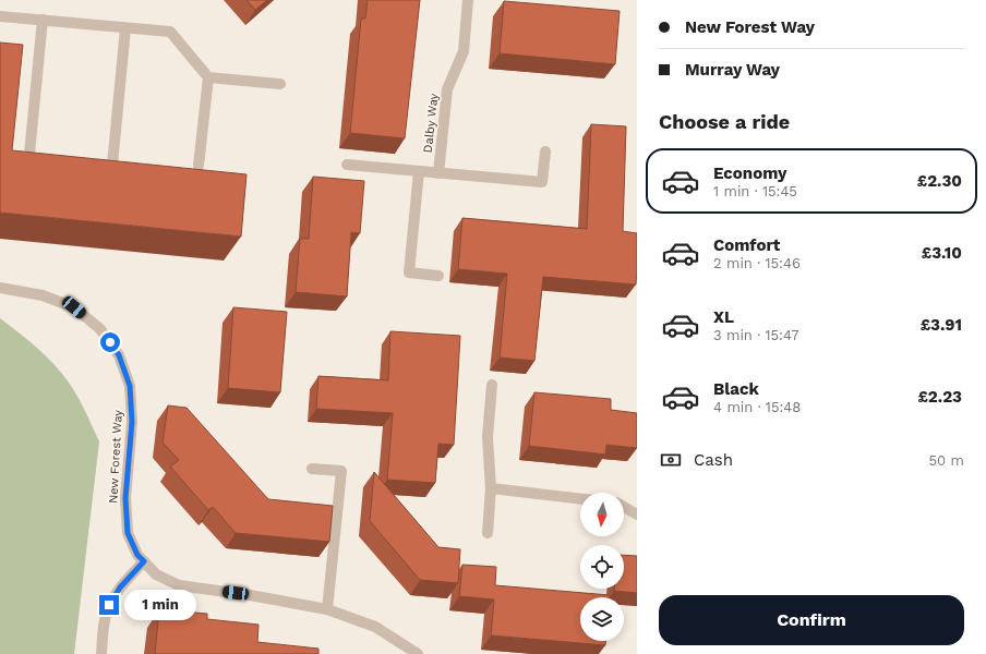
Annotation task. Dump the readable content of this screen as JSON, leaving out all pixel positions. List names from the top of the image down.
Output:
{
  "streets": {
    "street": ["Dalby Way", "New Forest Way"]
  },
  "north": "bottom",
  "page": {
    "banner": ["New Forest Way", "Murray Way"],
    "heading": "Choose a ride",
    "list": [
      {
        "name": "Economy",
        "note": "1 min · 15:45",
        "value": "£2.30"
      },
      {
        "name": "Comfort",
        "note": "2 min · 15:46",
        "value": "£3.10"
      },
      {
        "name": "XL",
        "note": "3 min · 15:47",
        "value": "£3.91"
      },
      {
        "name": "Black",
        "note": "4 min · 15:48",
        "value": "£2.23"
      }
    ],
    "pay": ["Cash", "50 m"],
    "buttons": "Confirm",
    "bubble": "1 min"
  }
}
